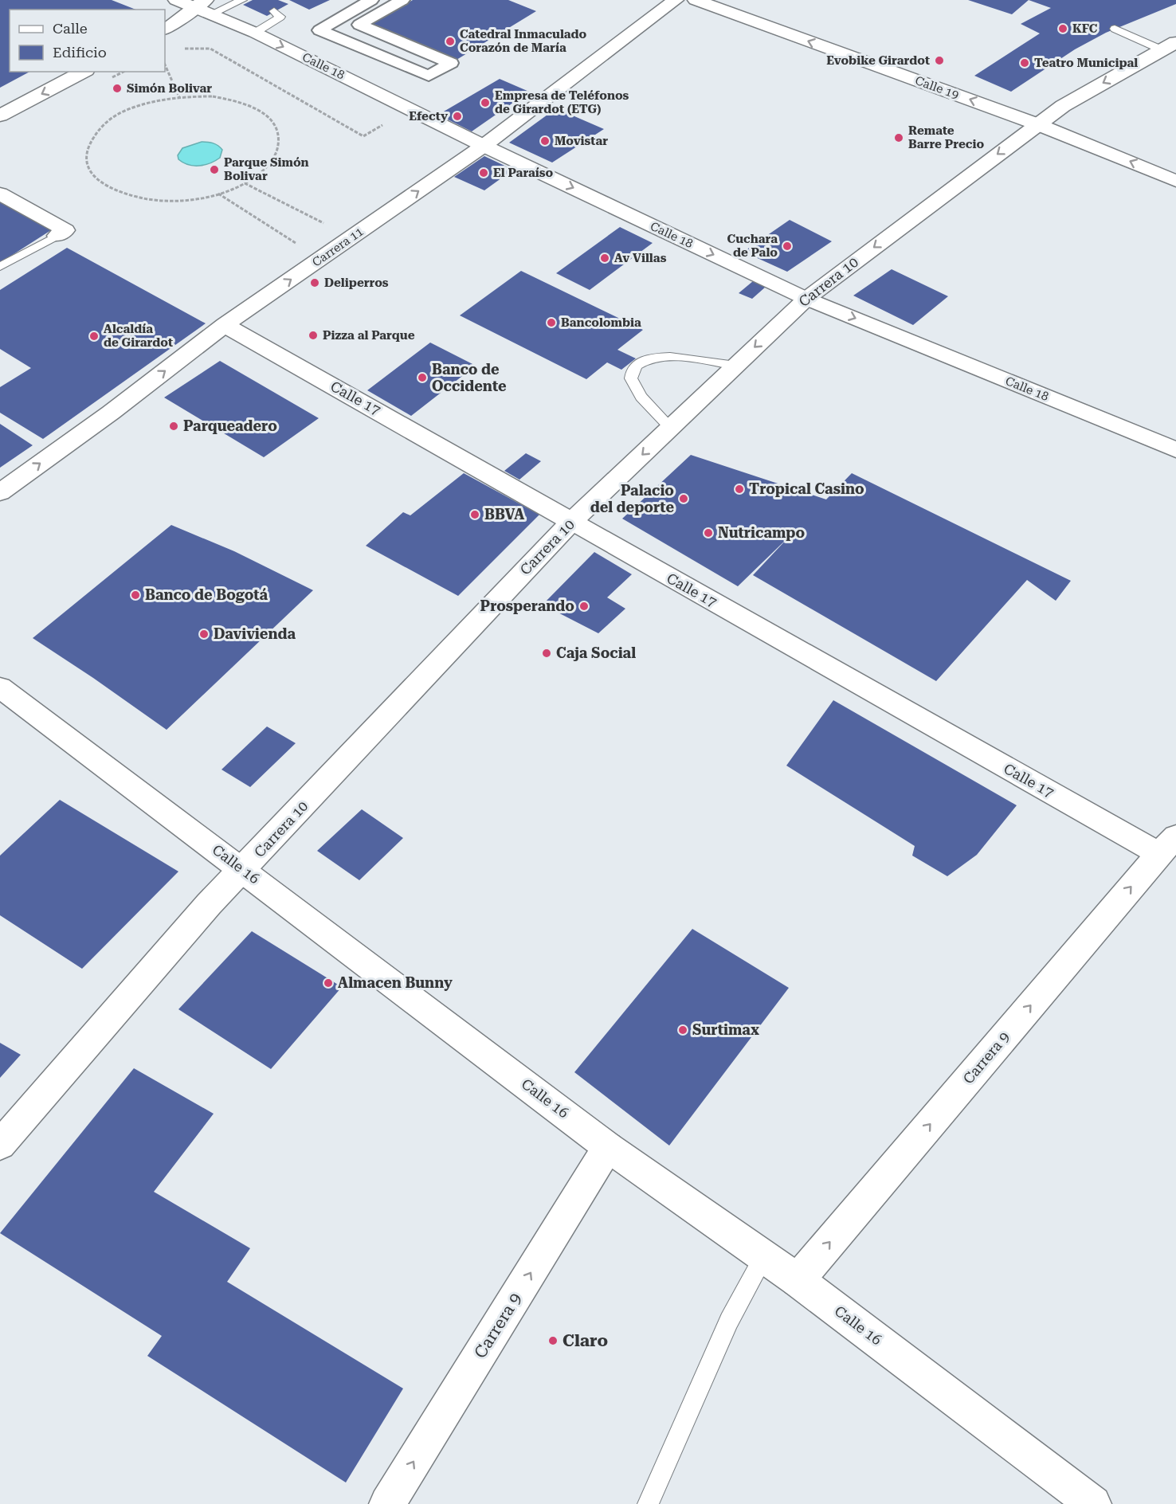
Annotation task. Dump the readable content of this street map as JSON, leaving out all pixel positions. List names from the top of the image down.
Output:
{
  "streets": {
    "street": [
      "Calle 18",
      "Calle 19",
      "Carrera 11",
      "Carrera 10",
      "Calle 17",
      "Calle 16",
      "Carrera 9"
    ]
  },
  "crossings": [
    ["Calle 18", "Carrera 11"],
    ["Calle 18", "Carrera 10"],
    ["Calle 19", "Carrera 10"],
    ["Carrera 11", "Calle 17"],
    ["Carrera 10", "Calle 17"],
    ["Carrera 10", "Calle 16"],
    ["Calle 17", "Carrera 9"],
    ["Calle 16", "Carrera 9"]
  ],
  "one_way": [
    "Calle 18",
    "Calle 19",
    "Carrera 11",
    "Carrera 10",
    "Carrera 9"
  ],
  "places": [
    "KFC",
    "Catedral Inmaculado Corazón de María",
    "Evobike Girardot",
    "Teatro Municipal",
    "Simón Bolivar",
    "Empresa de Teléfonos de Girardot (ETG)",
    "Efecty",
    "Remate Barre Precio",
    "Movistar",
    "Parque Simón Bolivar",
    "El Paraíso",
    "Cuchara de Palo",
    "Av Villas",
    "Deliperros",
    "Bancolombia",
    "Pizza al Parque",
    "Alcaldía de Girardot",
    "Banco de Occidente",
    "Parqueadero",
    "Tropical Casino",
    "Palacio del deporte",
    "BBVA",
    "Nutricampo",
    "Banco de Bogotá",
    "Prosperando",
    "Davivienda",
    "Caja Social",
    "Almacen Bunny",
    "Surtimax",
    "Claro"
  ],
  "legend": ["Calle", "Edificio"]
}
